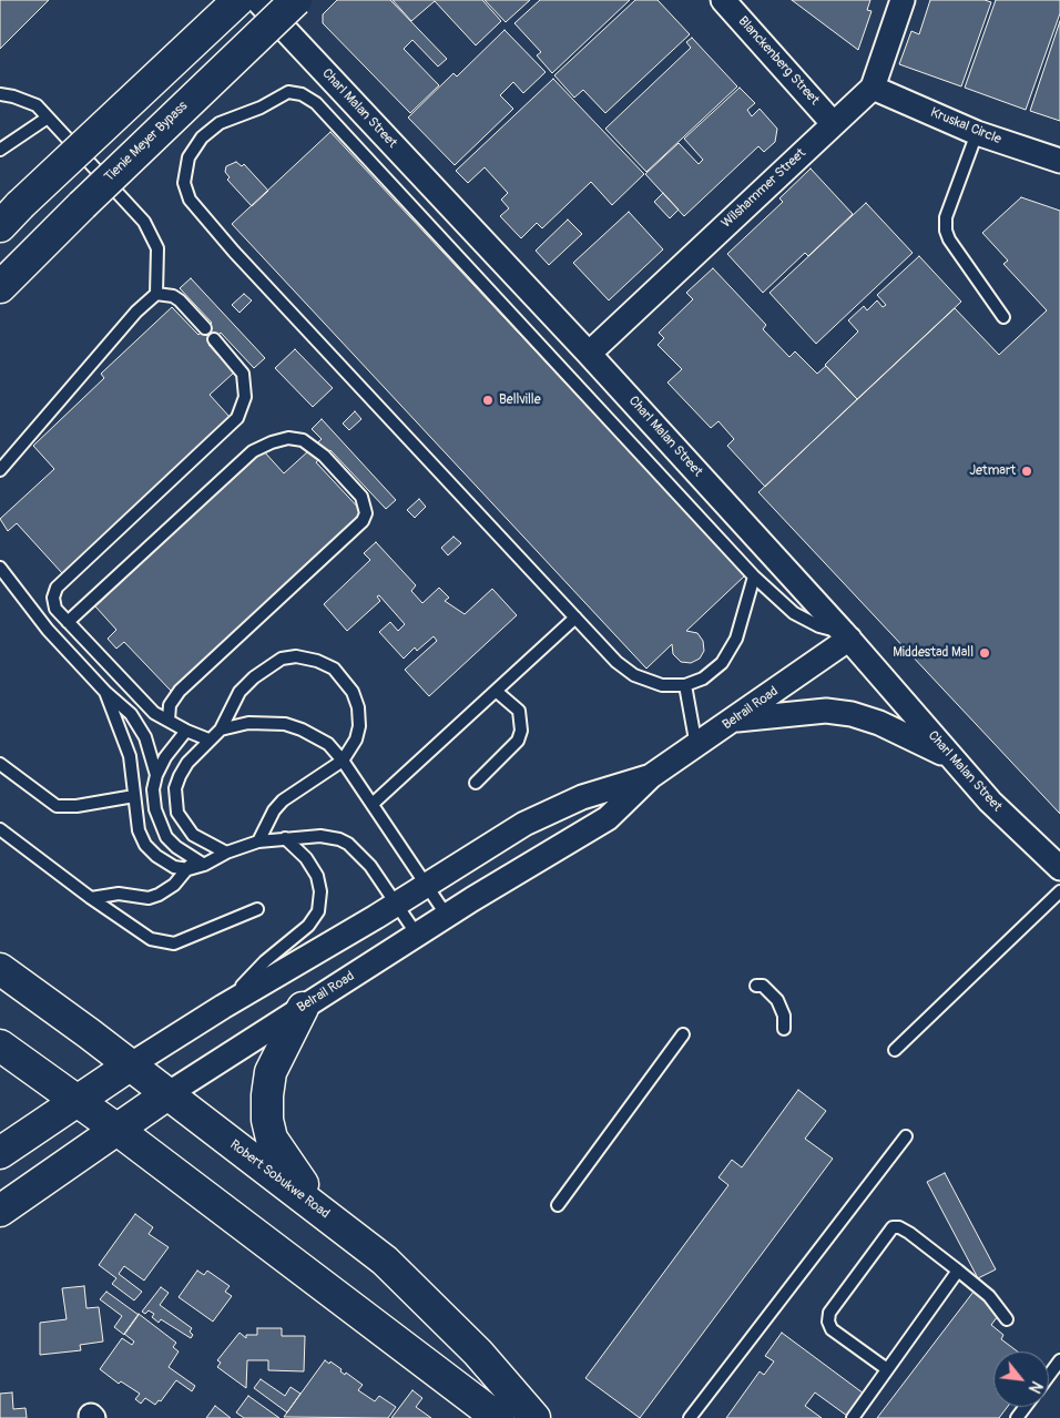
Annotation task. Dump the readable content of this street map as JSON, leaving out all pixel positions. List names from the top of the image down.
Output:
{
  "streets": {
    "main road": ["Tienie Meyer Bypass", "Belrail Road", "Robert Sobukwe Road"],
    "street": [
      "Blanckenberg Street",
      "Charl Malan Street",
      "Kruskal Circle",
      "Wilshammer Street"
    ]
  },
  "crossings": [
    ["Blanckenberg Street", "Wilshammer Street"],
    ["Charl Malan Street", "Wilshammer Street"],
    ["Charl Malan Street", "Belrail Road"],
    ["Kruskal Circle", "Wilshammer Street"],
    ["Belrail Road", "Robert Sobukwe Road"]
  ],
  "places": ["Bellville", "Jetmart", "Middestad Mall"],
  "north": "bottom right"
}
